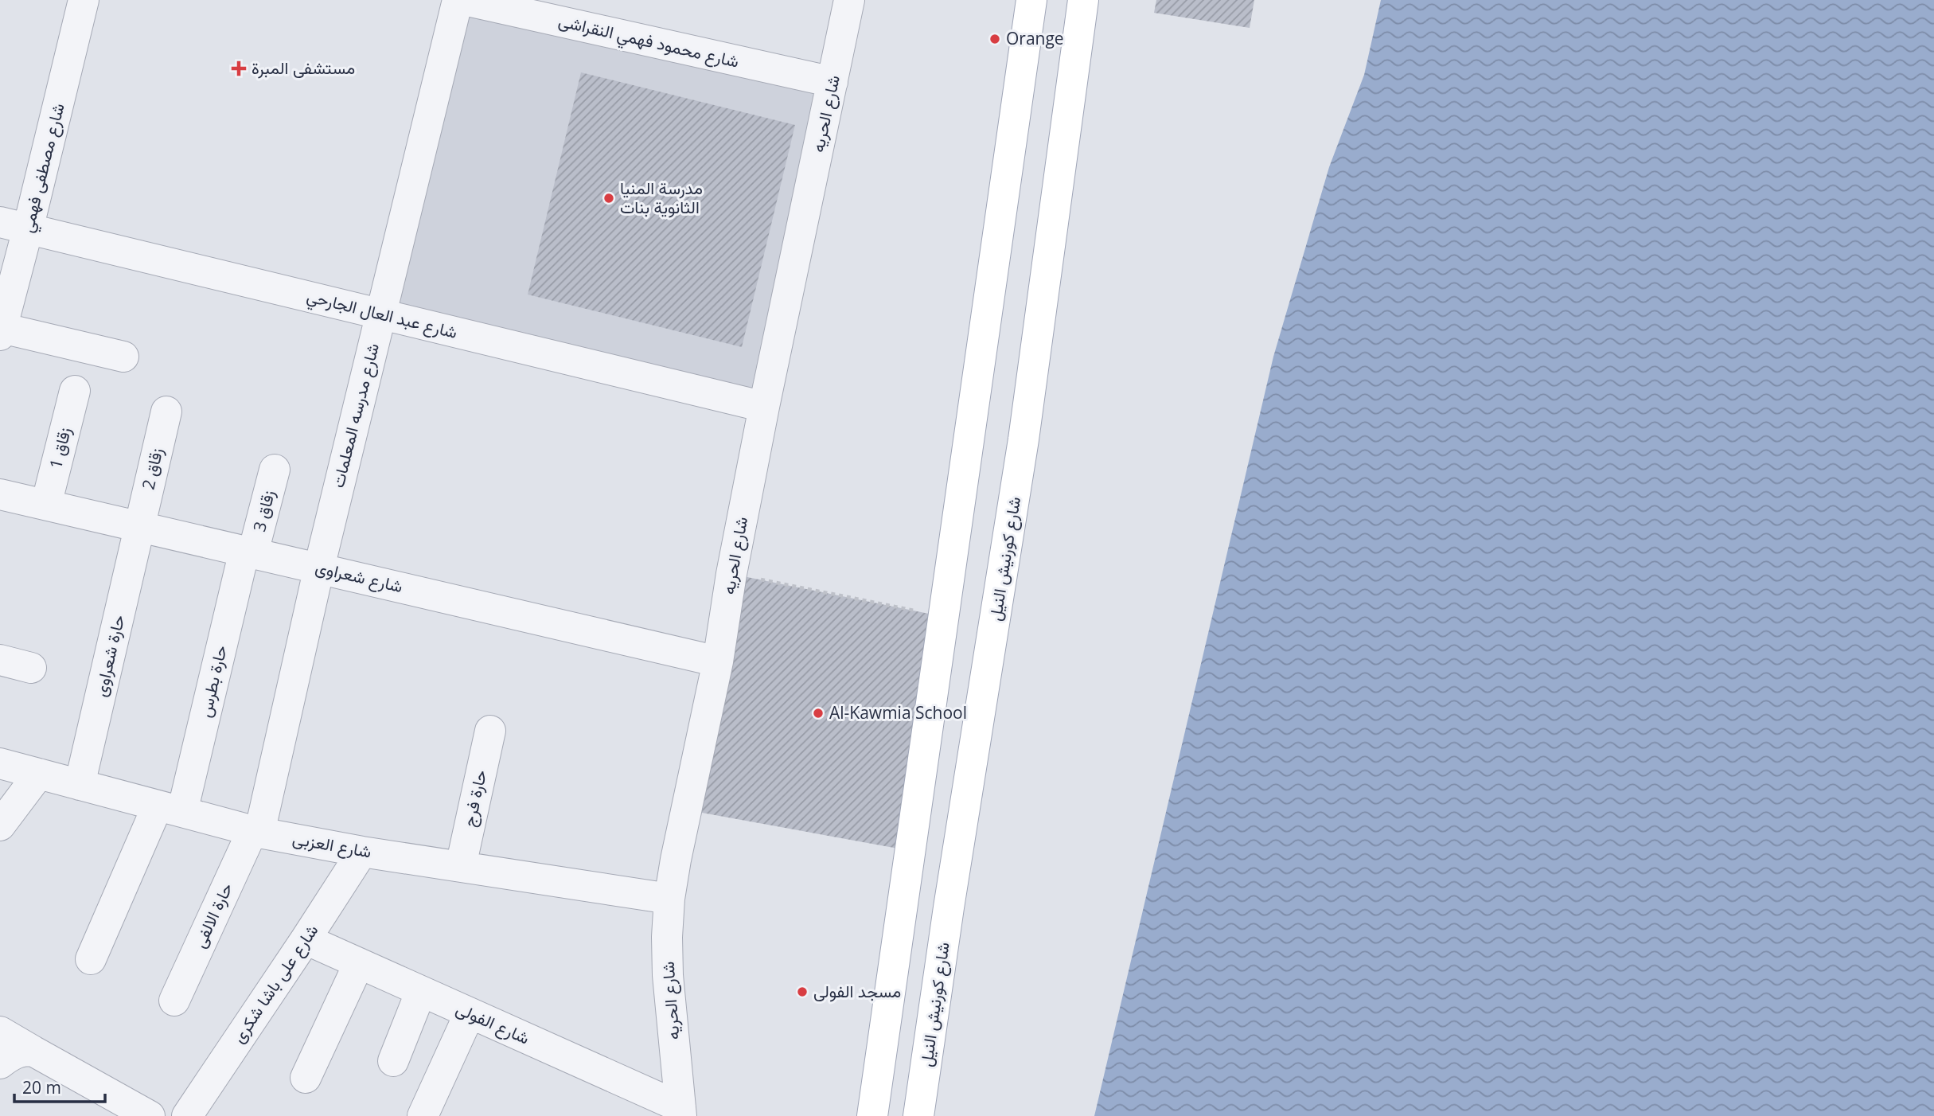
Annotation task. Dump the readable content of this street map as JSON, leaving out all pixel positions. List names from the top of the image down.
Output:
{
  "streets": {
    "main road": ["شارع كورنيش النيل"],
    "street": [
      "شارع محمود فهمي النقراشى",
      "شارع الحريه",
      "شارع مصطفى فهمي",
      "شارع عبد العال الجارحي",
      "شارع مدرسه المعلمات",
      "زقاق 1",
      "زقاق 2",
      "زقاق 3",
      "شارع شعراوى",
      "حارة شعراوى",
      "حارة بطرس",
      "حارة فرج",
      "شارع العزبى",
      "حارة الالفى",
      "شارع على باشا شكرى",
      "شارع الفولى"
    ]
  },
  "crossings": [
    ["شارع محمود فهمي النقراشى", "شارع الحريه"],
    ["شارع الحريه", "شارع عبد العال الجارحي"],
    ["شارع الحريه", "شارع شعراوى"],
    ["شارع الحريه", "شارع العزبى"],
    ["شارع الحريه", "شارع الفولى"],
    ["شارع مصطفى فهمي", "شارع عبد العال الجارحي"],
    ["شارع عبد العال الجارحي", "شارع مدرسه المعلمات"],
    ["شارع مدرسه المعلمات", "شارع شعراوى"],
    ["شارع مدرسه المعلمات", "شارع العزبى"],
    ["شارع مدرسه المعلمات", "حارة الالفى"],
    ["زقاق 1", "شارع شعراوى"],
    ["زقاق 2", "شارع شعراوى"],
    ["زقاق 2", "حارة شعراوى"],
    ["زقاق 3", "شارع شعراوى"],
    ["زقاق 3", "حارة بطرس"],
    ["شارع شعراوى", "حارة شعراوى"],
    ["شارع شعراوى", "حارة بطرس"],
    ["حارة شعراوى", "شارع العزبى"],
    ["حارة بطرس", "شارع العزبى"],
    ["حارة فرج", "شارع العزبى"],
    ["شارع العزبى", "حارة الالفى"],
    ["شارع العزبى", "شارع على باشا شكرى"],
    ["شارع على باشا شكرى", "شارع الفولى"]
  ],
  "places": {
    "other": [
      "Orange",
      "مدرسة المنيا الثانوية بنات",
      "Al-Kawmia School",
      "مسجد الفولى"
    ],
    "health": ["مستشفى المبرة"]
  },
  "scale_bar": "20 m"
}
